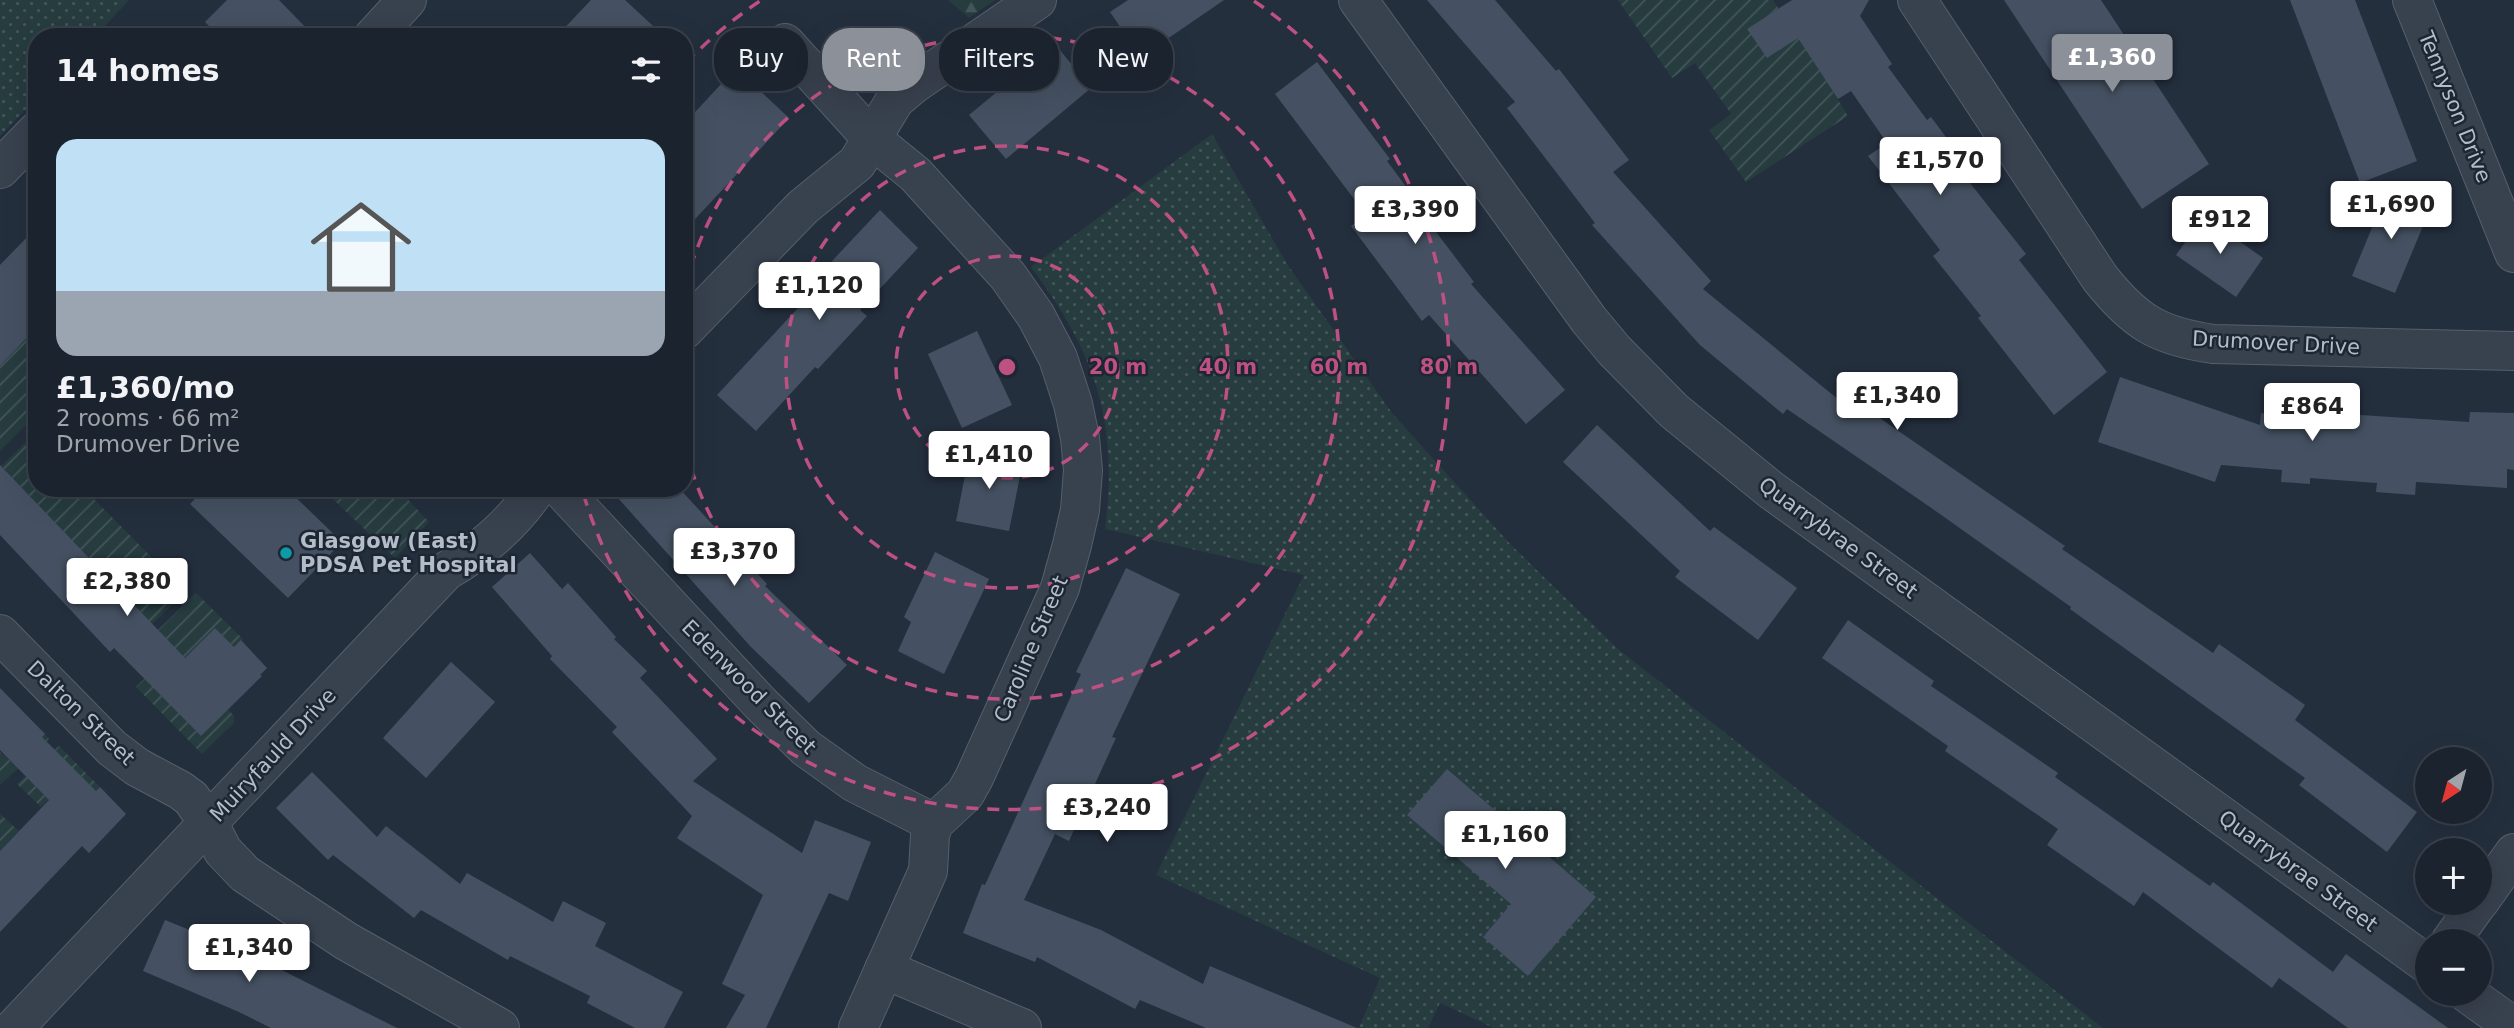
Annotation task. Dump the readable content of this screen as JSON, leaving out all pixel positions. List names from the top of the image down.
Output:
{
  "streets": {
    "street": [
      "Tennyson Drive",
      "Drumover Drive",
      "Quarrybrae Street",
      "Caroline Street",
      "Edenwood Street",
      "Dalton Street",
      "Muiryfauld Drive"
    ]
  },
  "crossings": [
    ["Caroline Street", "Edenwood Street"],
    ["Dalton Street", "Muiryfauld Drive"]
  ],
  "places": ["Glasgow (East) PDSA Pet Hospital"],
  "north": "bottom left",
  "page": {
    "chip": [
      "Buy",
      "Rent",
      "Filters",
      "New"
    ],
    "heading": "14 homes",
    "price": [
      "£1,360",
      "£1,570",
      "£1,690",
      "£3,390",
      "£912",
      "£1,120",
      "£1,340",
      "£864",
      "£1,410",
      "£3,370",
      "£2,380",
      "£3,240",
      "£1,160",
      "£1,340"
    ],
    "list": [
      {
        "name": "£1,360/mo",
        "note": "2 rooms · 66 m² · Drumover Drive"
      }
    ],
    "map_buttons": ["+", "−"]
  },
  "rings": [
    "20 m",
    "40 m",
    "60 m",
    "80 m"
  ]
}
